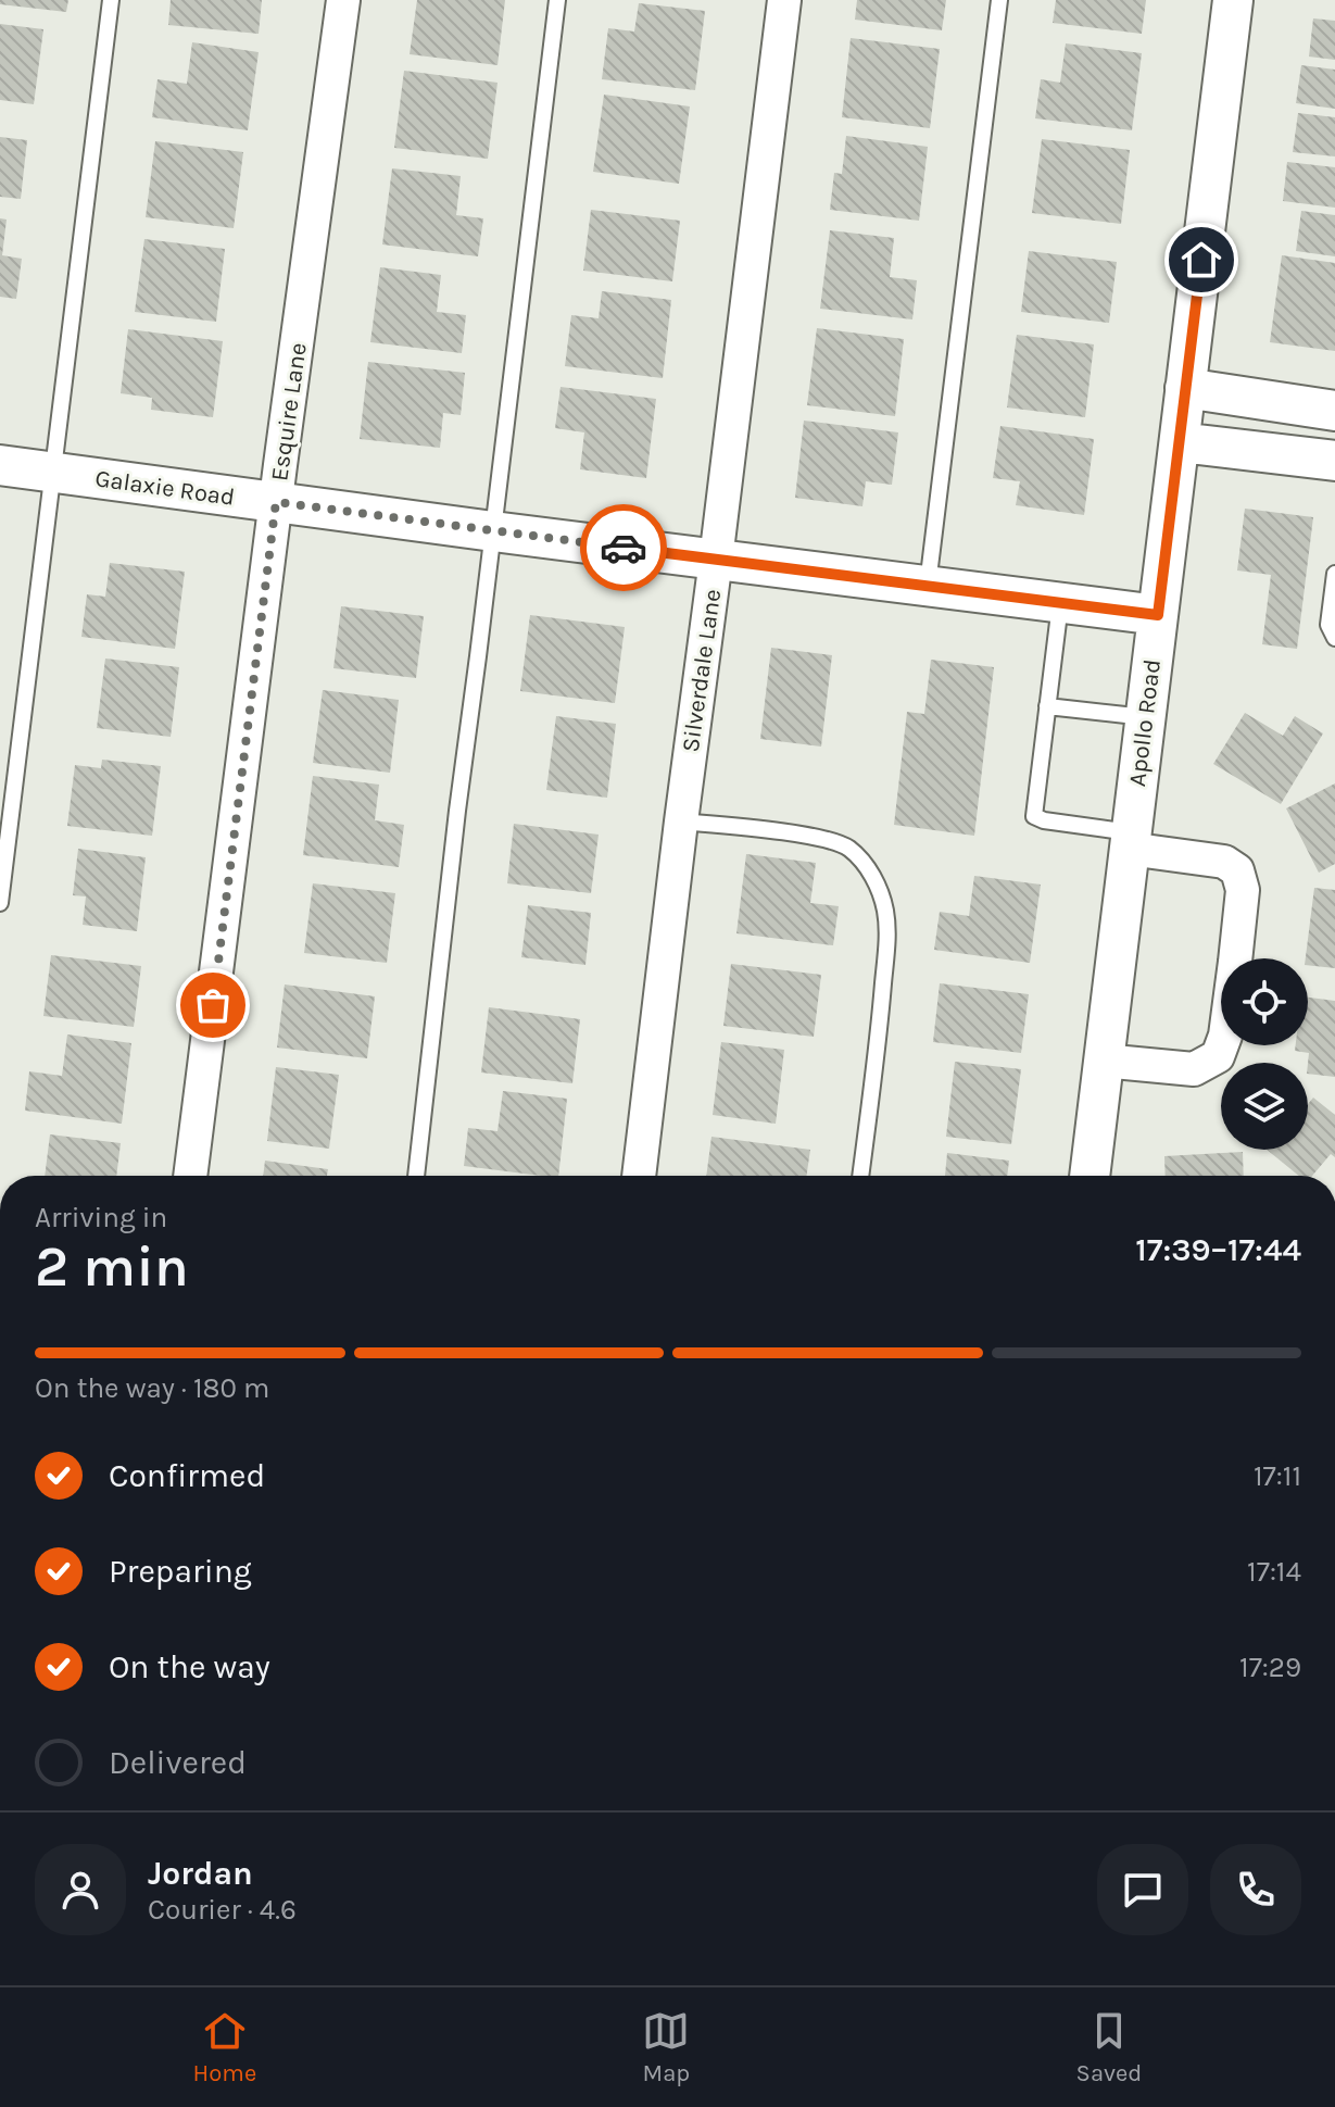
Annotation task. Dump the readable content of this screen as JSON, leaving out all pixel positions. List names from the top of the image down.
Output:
{
  "streets": {
    "street": [
      "Esquire Lane",
      "Galaxie Road",
      "Silverdale Lane",
      "Apollo Road"
    ]
  },
  "crossings": [
    ["Esquire Lane", "Galaxie Road"],
    ["Galaxie Road", "Silverdale Lane"],
    ["Galaxie Road", "Apollo Road"]
  ],
  "page": {
    "heading": ["2 min", "Arriving in", "17:39–17:44"],
    "panel": ["Jordan", "Courier · 4.6"],
    "bar": "On the way · 180 m",
    "list": [
      ["Confirmed", "17:11"],
      ["Preparing", "17:14"],
      ["On the way", "17:29"],
      "Delivered"
    ],
    "tabs": ["Home", "Map", "Saved"]
  }
}
